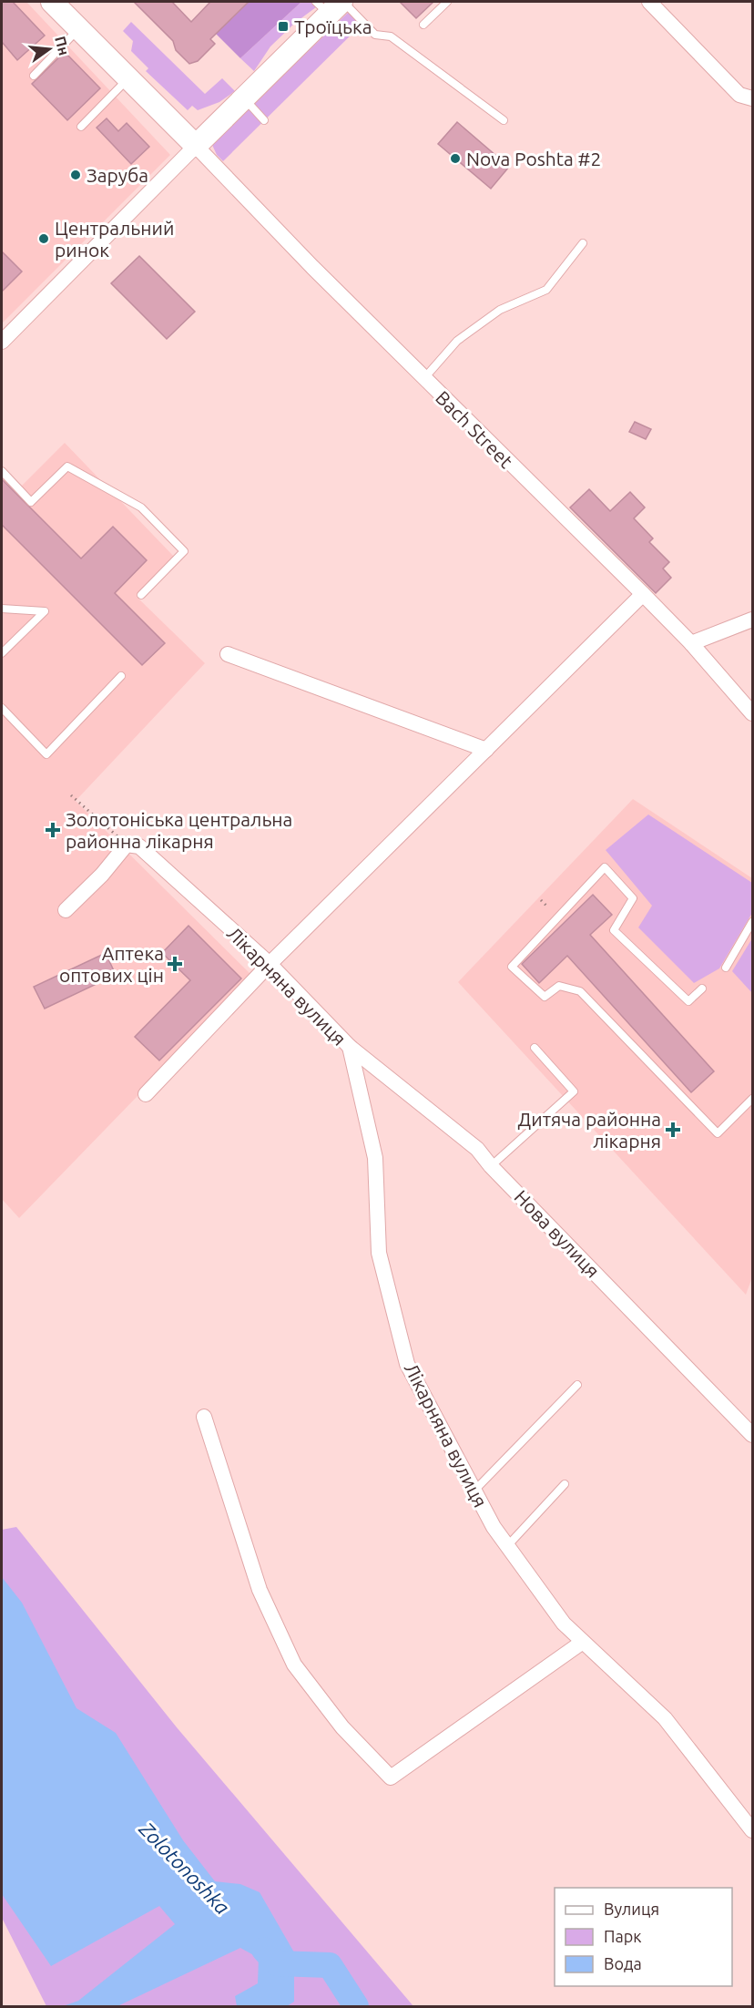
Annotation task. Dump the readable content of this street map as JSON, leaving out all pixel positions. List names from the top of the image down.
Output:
{
  "streets": {
    "street": ["Bach Street", "Лікарняна вулиця", "Нова вулиця"]
  },
  "crossings": [
    ["Лікарняна вулиця", "Нова вулиця"]
  ],
  "water": ["Zolotonoshka"],
  "places": {
    "transit": ["Троїцька"],
    "other": ["Nova Poshta #2", "Заруба", "Центральний ринок"],
    "health": ["Золотоніська центральна районна лікарня", "Аптека оптових цін", "Дитяча районна лікарня"]
  },
  "legend": ["Вулиця", "Парк", "Вода"],
  "north": "right"
}
